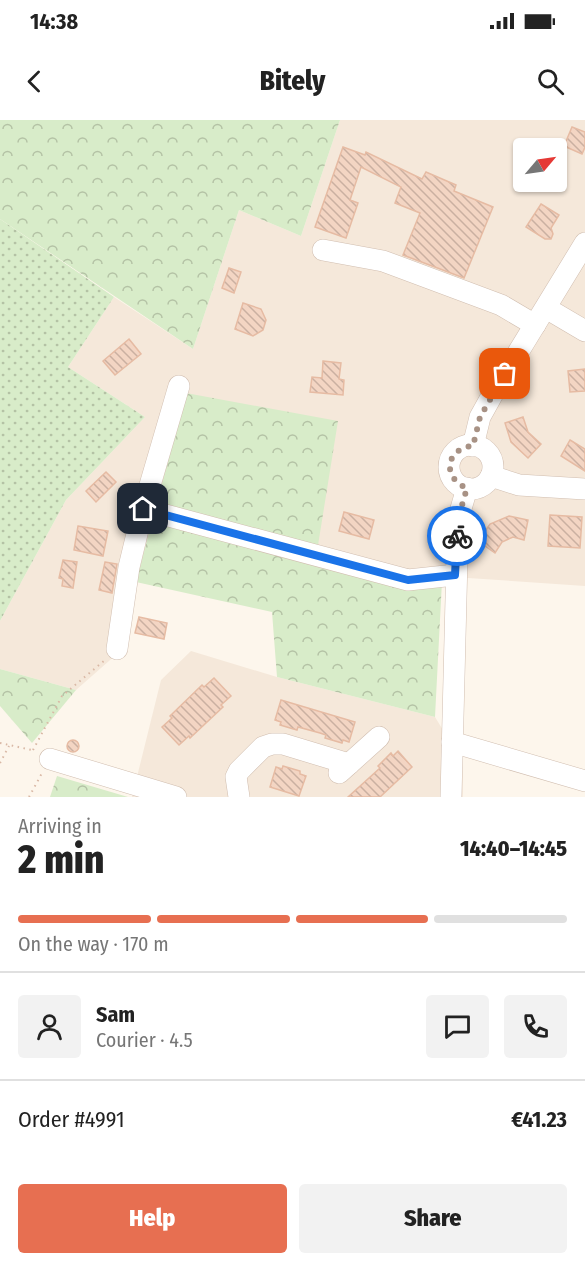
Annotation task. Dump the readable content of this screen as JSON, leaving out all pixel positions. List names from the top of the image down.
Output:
{
  "north": "top right",
  "page": {
    "status": "14:38",
    "header": "Bitely",
    "heading": ["2 min", "Arriving in", "14:40–14:45"],
    "panel": [
      "Sam",
      "Courier · 4.5",
      "Order #4991",
      "€41.23"
    ],
    "bar": "On the way · 170 m",
    "buttons": ["Help", "Share"]
  }
}
